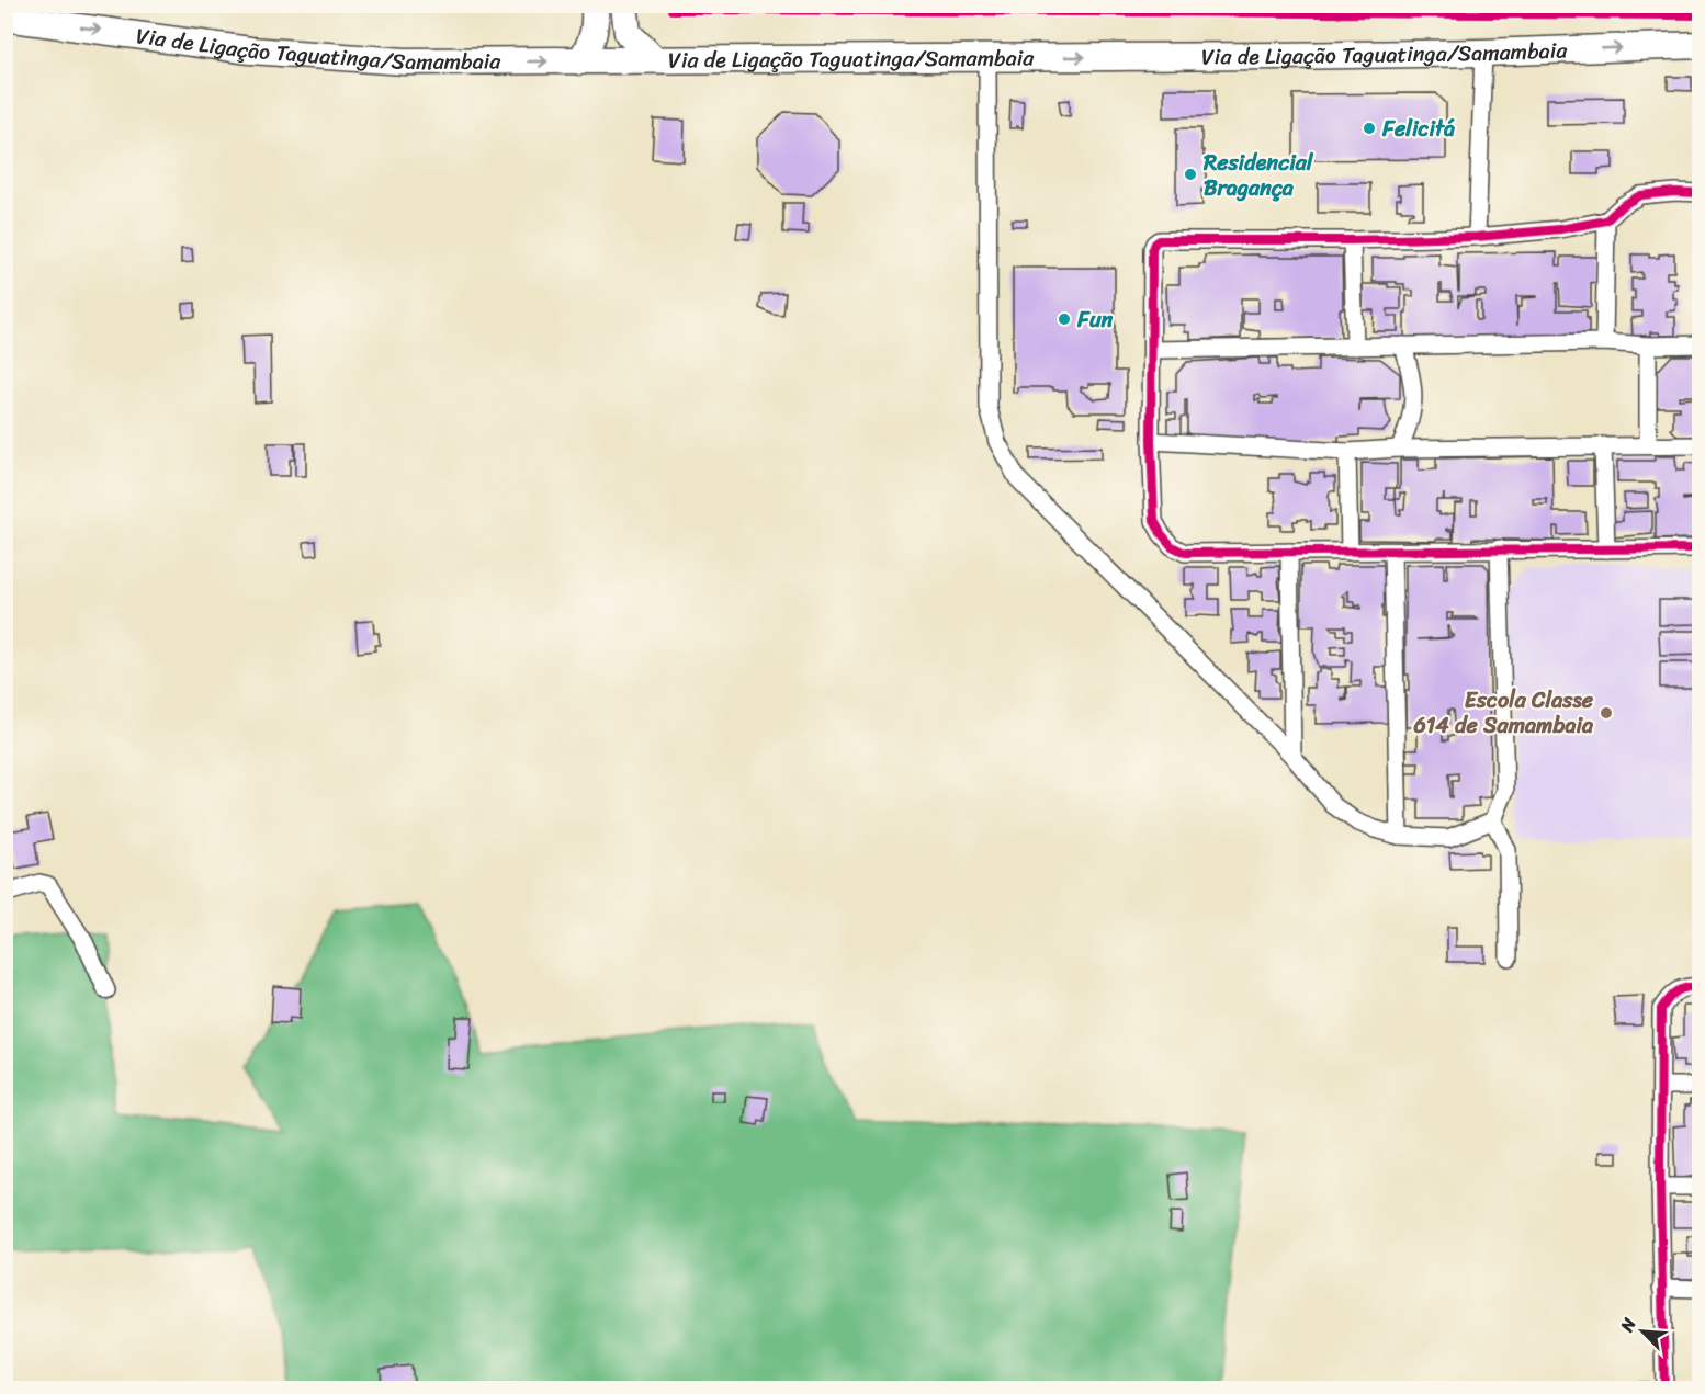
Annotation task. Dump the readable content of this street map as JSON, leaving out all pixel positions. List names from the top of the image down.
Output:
{
  "streets": {
    "main road": ["Via de Ligação Taguatinga/Samambaia"]
  },
  "one_way": ["Via de Ligação Taguatinga/Samambaia"],
  "places": [
    "Felicitá",
    "Residencial Bragança",
    "Fun",
    "Escola Classe 614 de Samambaia"
  ],
  "north": "top left"
}
